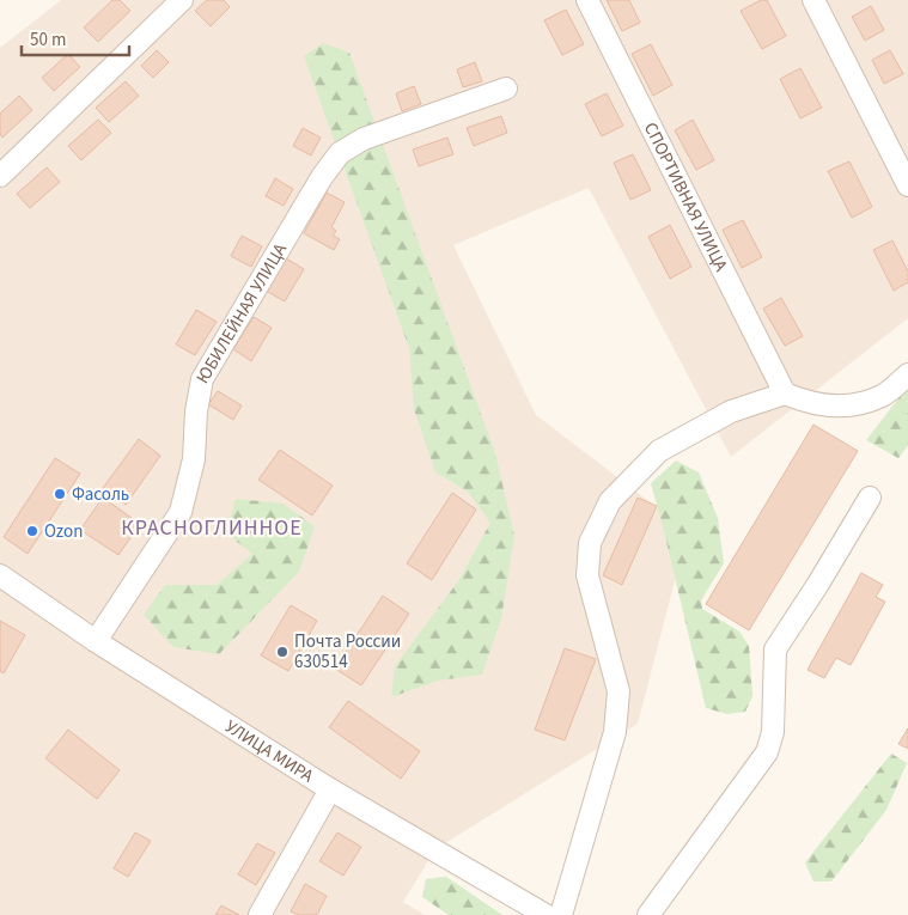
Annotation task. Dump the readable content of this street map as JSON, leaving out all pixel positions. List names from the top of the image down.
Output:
{
  "streets": {
    "street": ["СПОРТИВНАЯ УЛИЦА", "ЮБИЛЕЙНАЯ УЛИЦА", "УЛИЦА МИРА"]
  },
  "crossings": [
    ["ЮБИЛЕЙНАЯ УЛИЦА", "УЛИЦА МИРА"]
  ],
  "districts": ["КРАСНОГЛИННОЕ"],
  "places": ["Фасоль", "Ozon", "Почта России 630514"],
  "scale_bar": "50 m"
}
